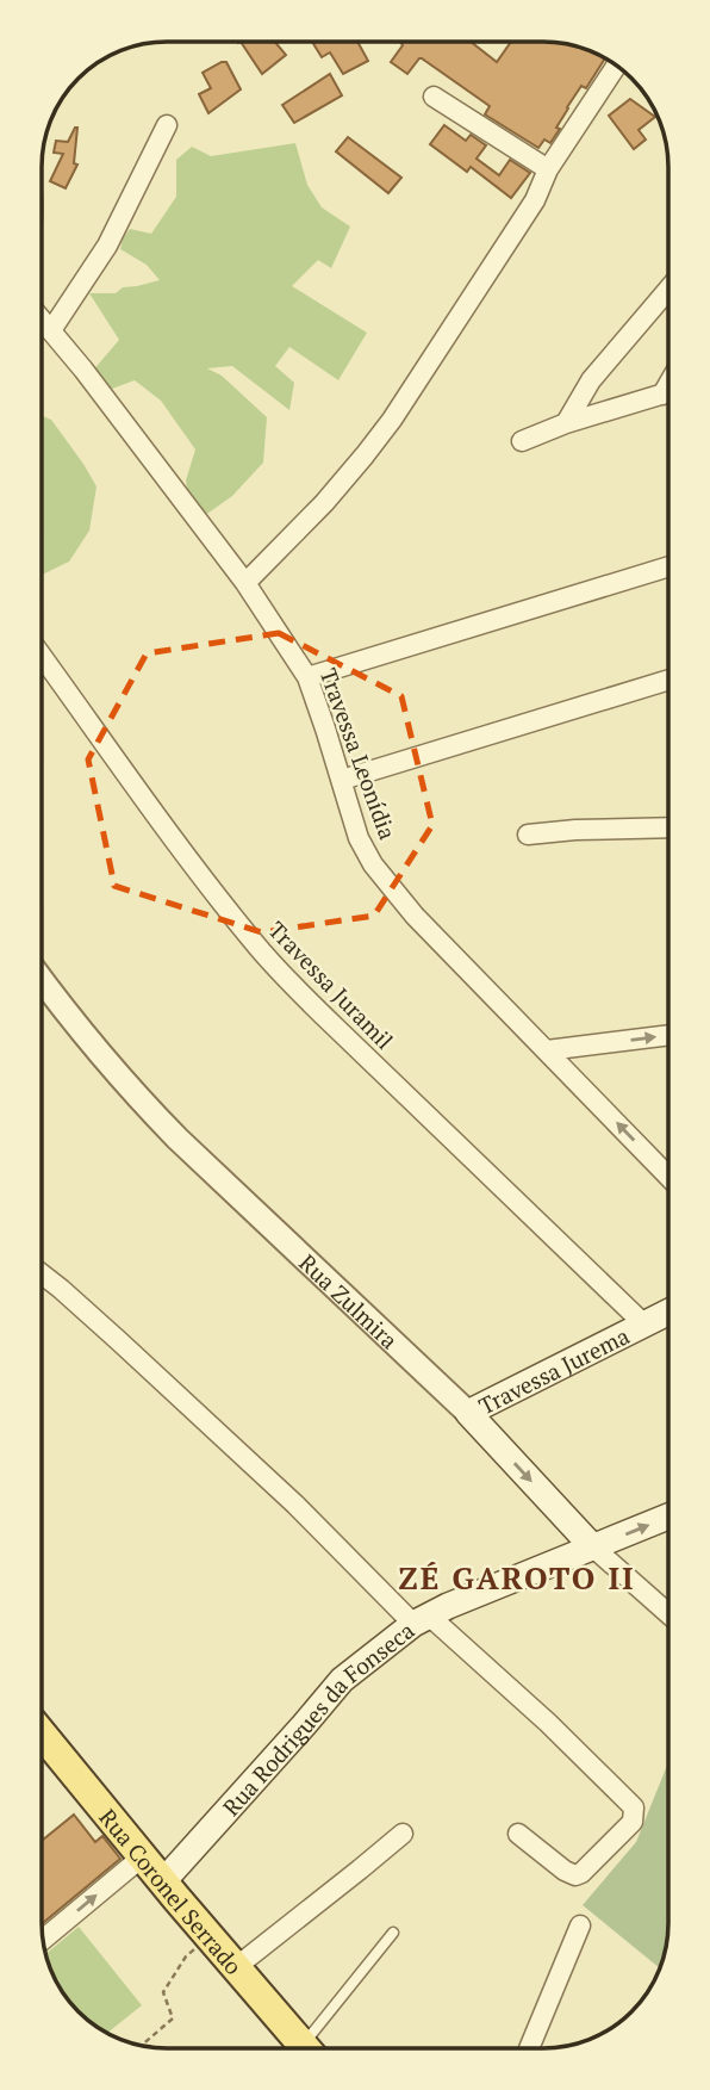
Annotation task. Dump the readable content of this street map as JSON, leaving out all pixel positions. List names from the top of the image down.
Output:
{
  "streets": {
    "main road": [
      "Rua Zulmira",
      "Travessa Jurema",
      "Rua Rodrigues da Fonseca",
      "Rua Coronel Serrado"
    ],
    "street": ["Travessa Leonídia", "Travessa Juramil"]
  },
  "crossings": [
    ["Travessa Juramil", "Travessa Jurema"],
    ["Rua Zulmira", "Travessa Jurema"],
    ["Rua Zulmira", "Rua Rodrigues da Fonseca"],
    ["Rua Rodrigues da Fonseca", "Rua Coronel Serrado"]
  ],
  "districts": ["ZÉ GAROTO II"]
}
